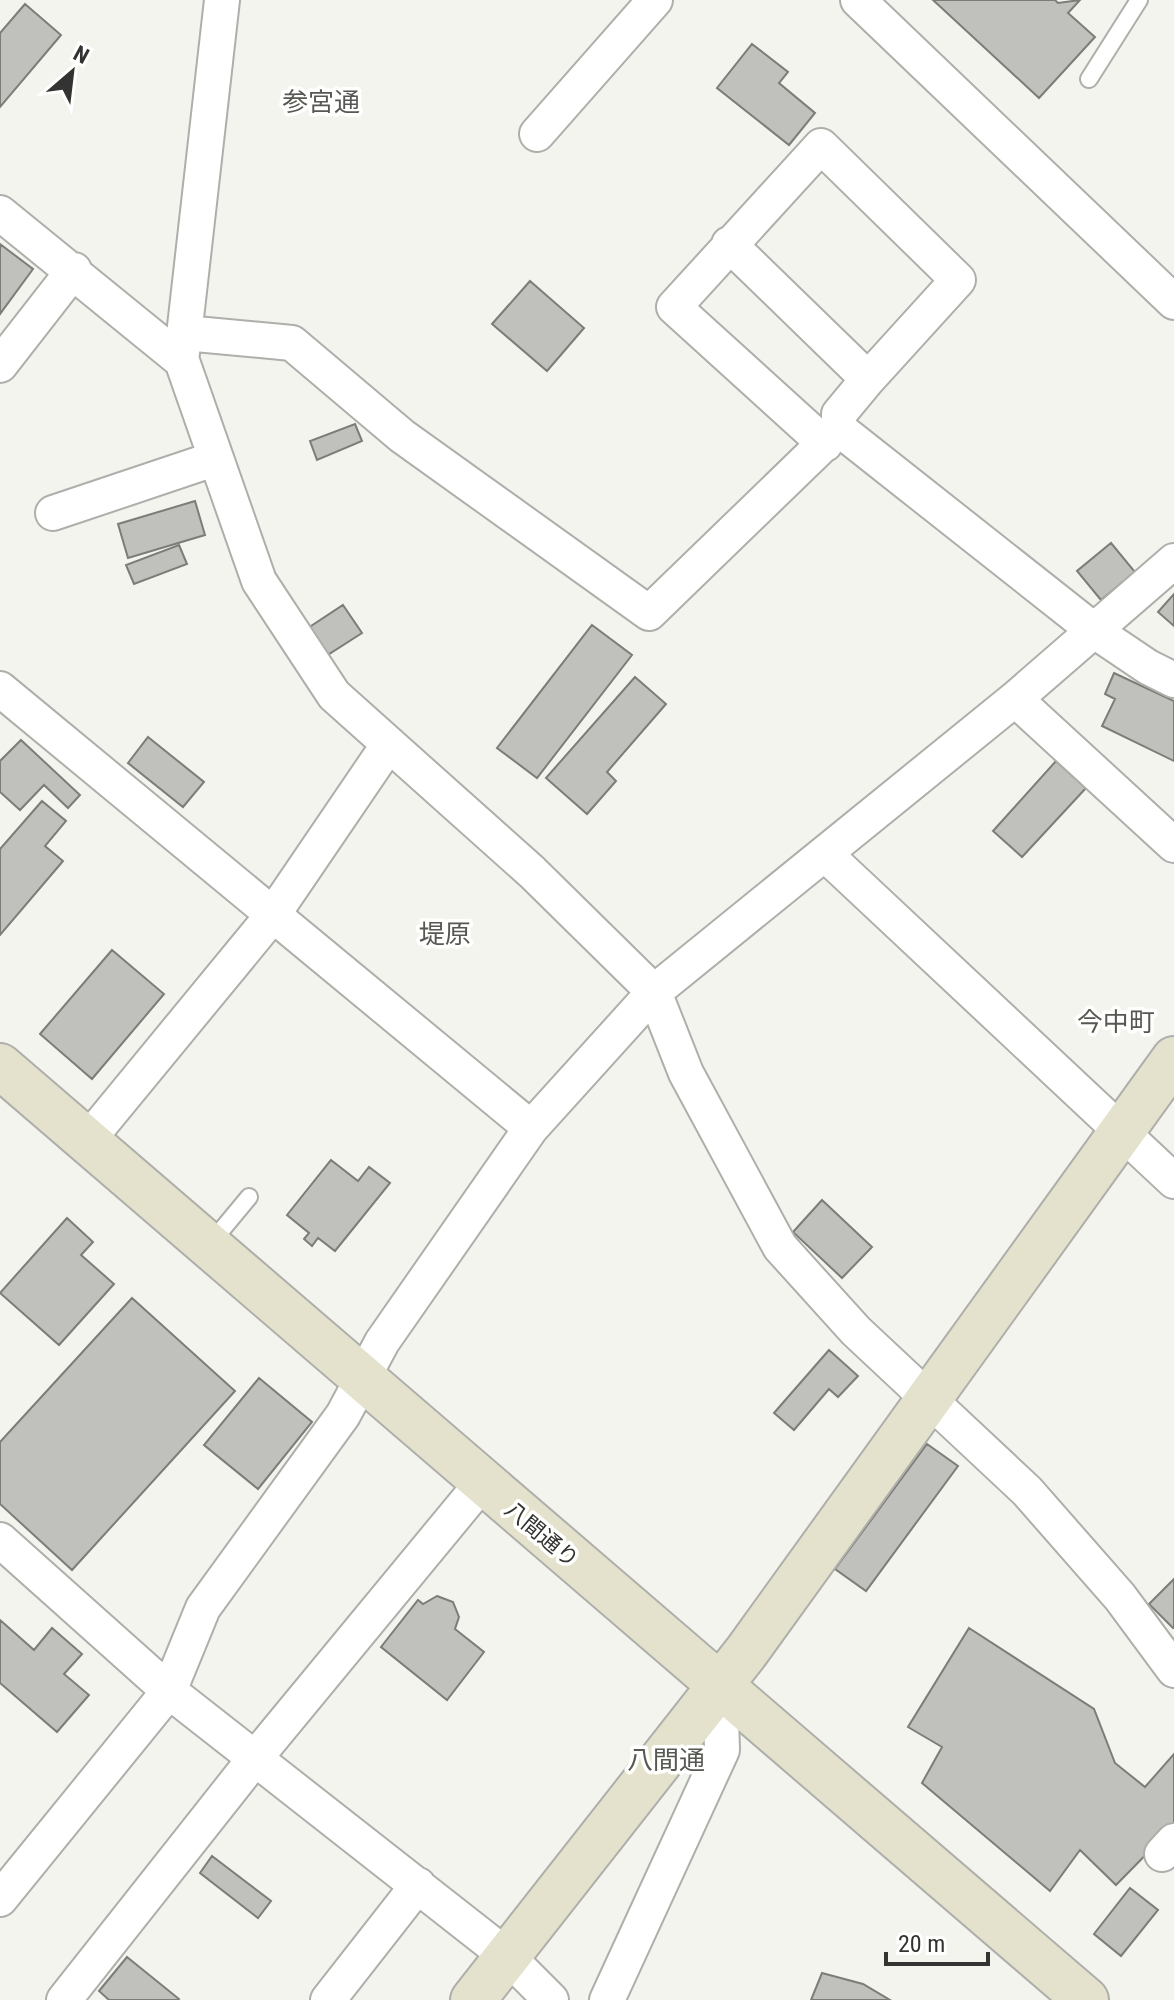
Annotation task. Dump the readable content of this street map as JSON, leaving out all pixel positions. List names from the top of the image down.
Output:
{
  "streets": {
    "street": ["八間通り"]
  },
  "districts": [
    "参宮通",
    "堤原",
    "今中町",
    "八間通"
  ],
  "scale_bar": "20 m",
  "north": "top right"
}
